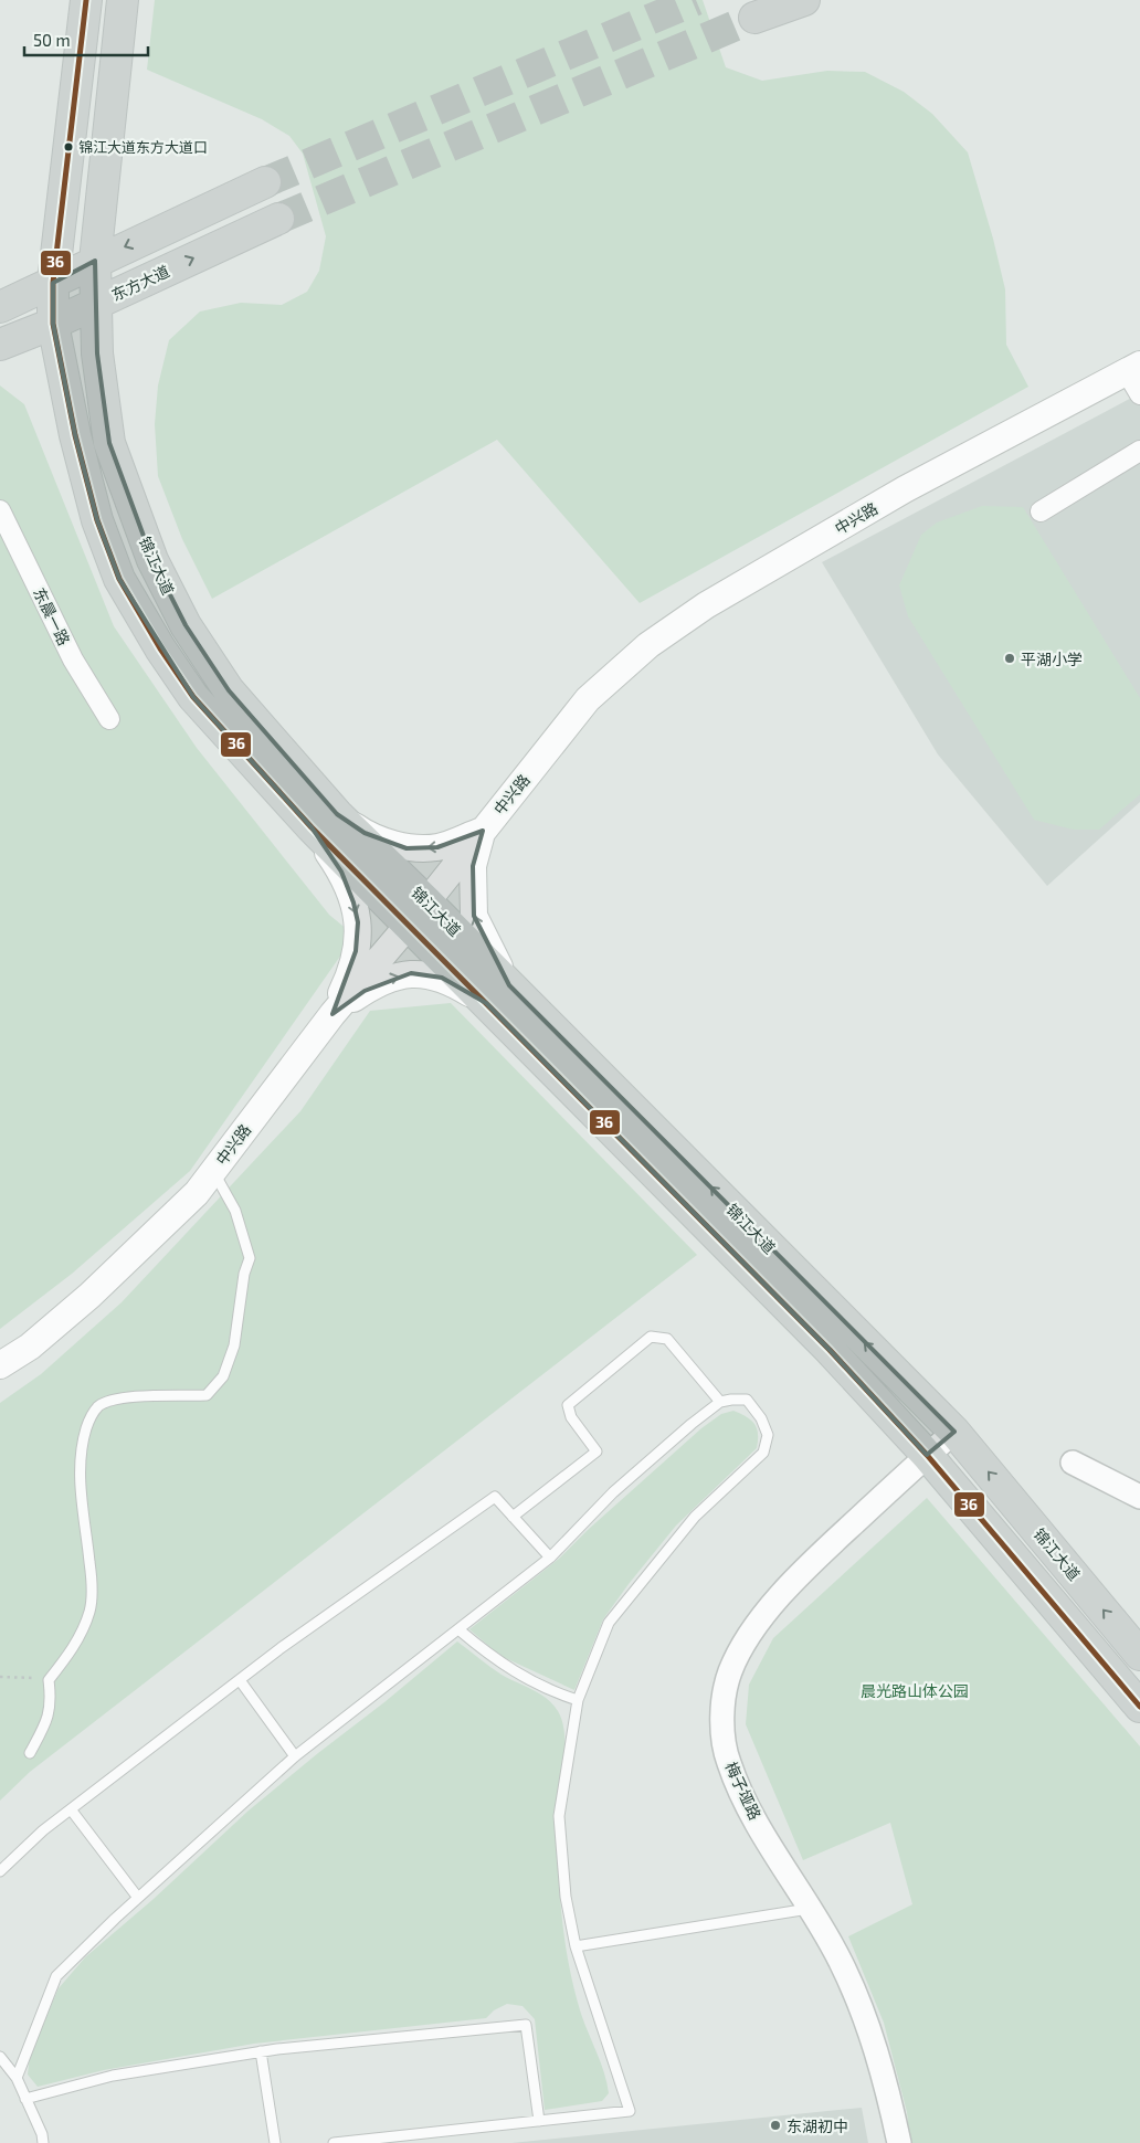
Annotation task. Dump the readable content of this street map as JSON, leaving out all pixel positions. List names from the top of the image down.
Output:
{
  "streets": {
    "main road": ["东方大道", "中兴路", "锦江大道"],
    "street": ["东晨一路", "梅子垭路"]
  },
  "crossings": [
    ["东方大道", "锦江大道"],
    ["中兴路", "锦江大道"],
    ["锦江大道", "梅子垭路"]
  ],
  "parks": ["晨光路山体公园"],
  "places": ["锦江大道东方大道口", "平湖小学", "东湖初中"],
  "lines": ["transit line 36"],
  "scale_bar": "50 m"
}
